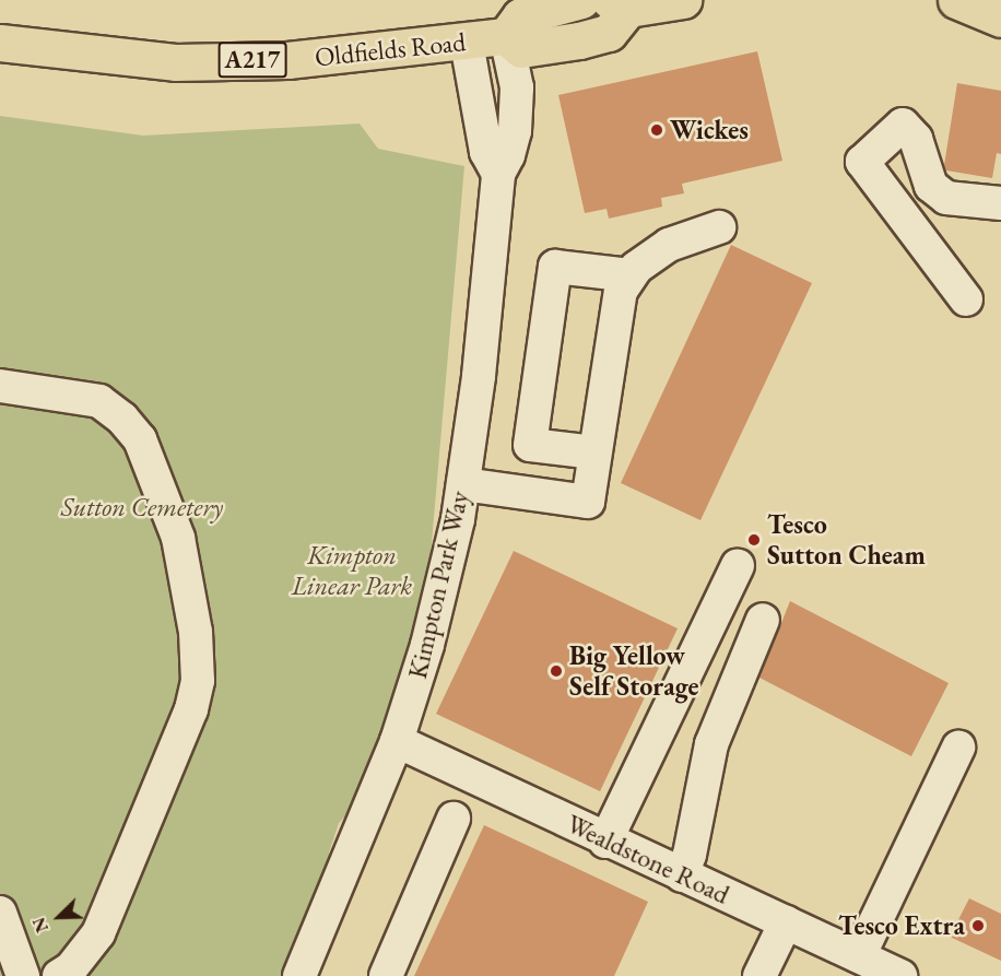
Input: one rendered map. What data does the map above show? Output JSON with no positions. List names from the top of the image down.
{
  "streets": {
    "highway": ["Oldfields Road", "A217"],
    "street": ["Kimpton Park Way", "Wealdstone Road"]
  },
  "crossings": [
    ["Oldfields Road", "Kimpton Park Way"],
    ["Kimpton Park Way", "Wealdstone Road"]
  ],
  "parks": ["Sutton Cemetery", "Kimpton Linear Park"],
  "places": [
    "Wickes",
    "Tesco Sutton Cheam",
    "Big Yellow Self Storage",
    "Tesco Extra"
  ],
  "north": "bottom left"
}
